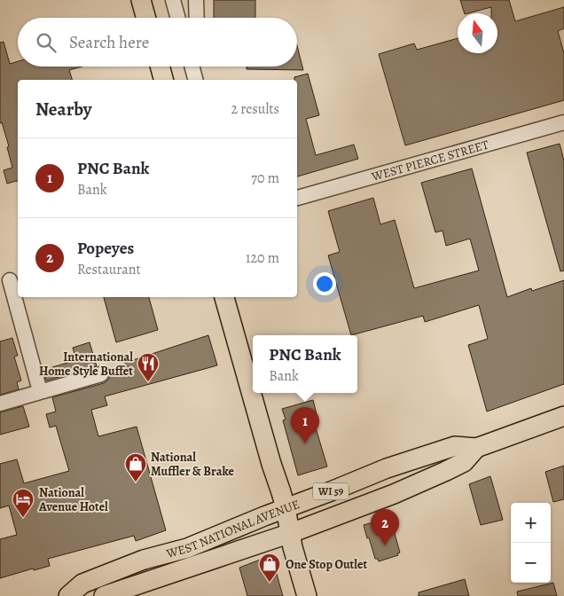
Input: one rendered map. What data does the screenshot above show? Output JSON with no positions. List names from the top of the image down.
{
  "streets": {
    "main road": ["WI 59", "WEST NATIONAL AVENUE"],
    "street": ["WEST PIERCE STREET"]
  },
  "places": {
    "restaurant": ["International Home Style Buffet"],
    "shop": ["National Muffler & Brake", "One Stop Outlet"],
    "hotel": ["National Avenue Hotel"]
  },
  "north": "top",
  "page": {
    "search": "Search here",
    "heading": ["Nearby", "2 results"],
    "list": [
      {
        "mark": "1",
        "name": "PNC Bank",
        "note": "Bank",
        "value": "70 m"
      },
      {
        "mark": "2",
        "name": "Popeyes",
        "note": "Restaurant",
        "value": "120 m"
      }
    ],
    "popup": ["PNC Bank", "Bank"],
    "pins": ["1", "2"],
    "map_buttons": ["+", "−"]
  }
}
